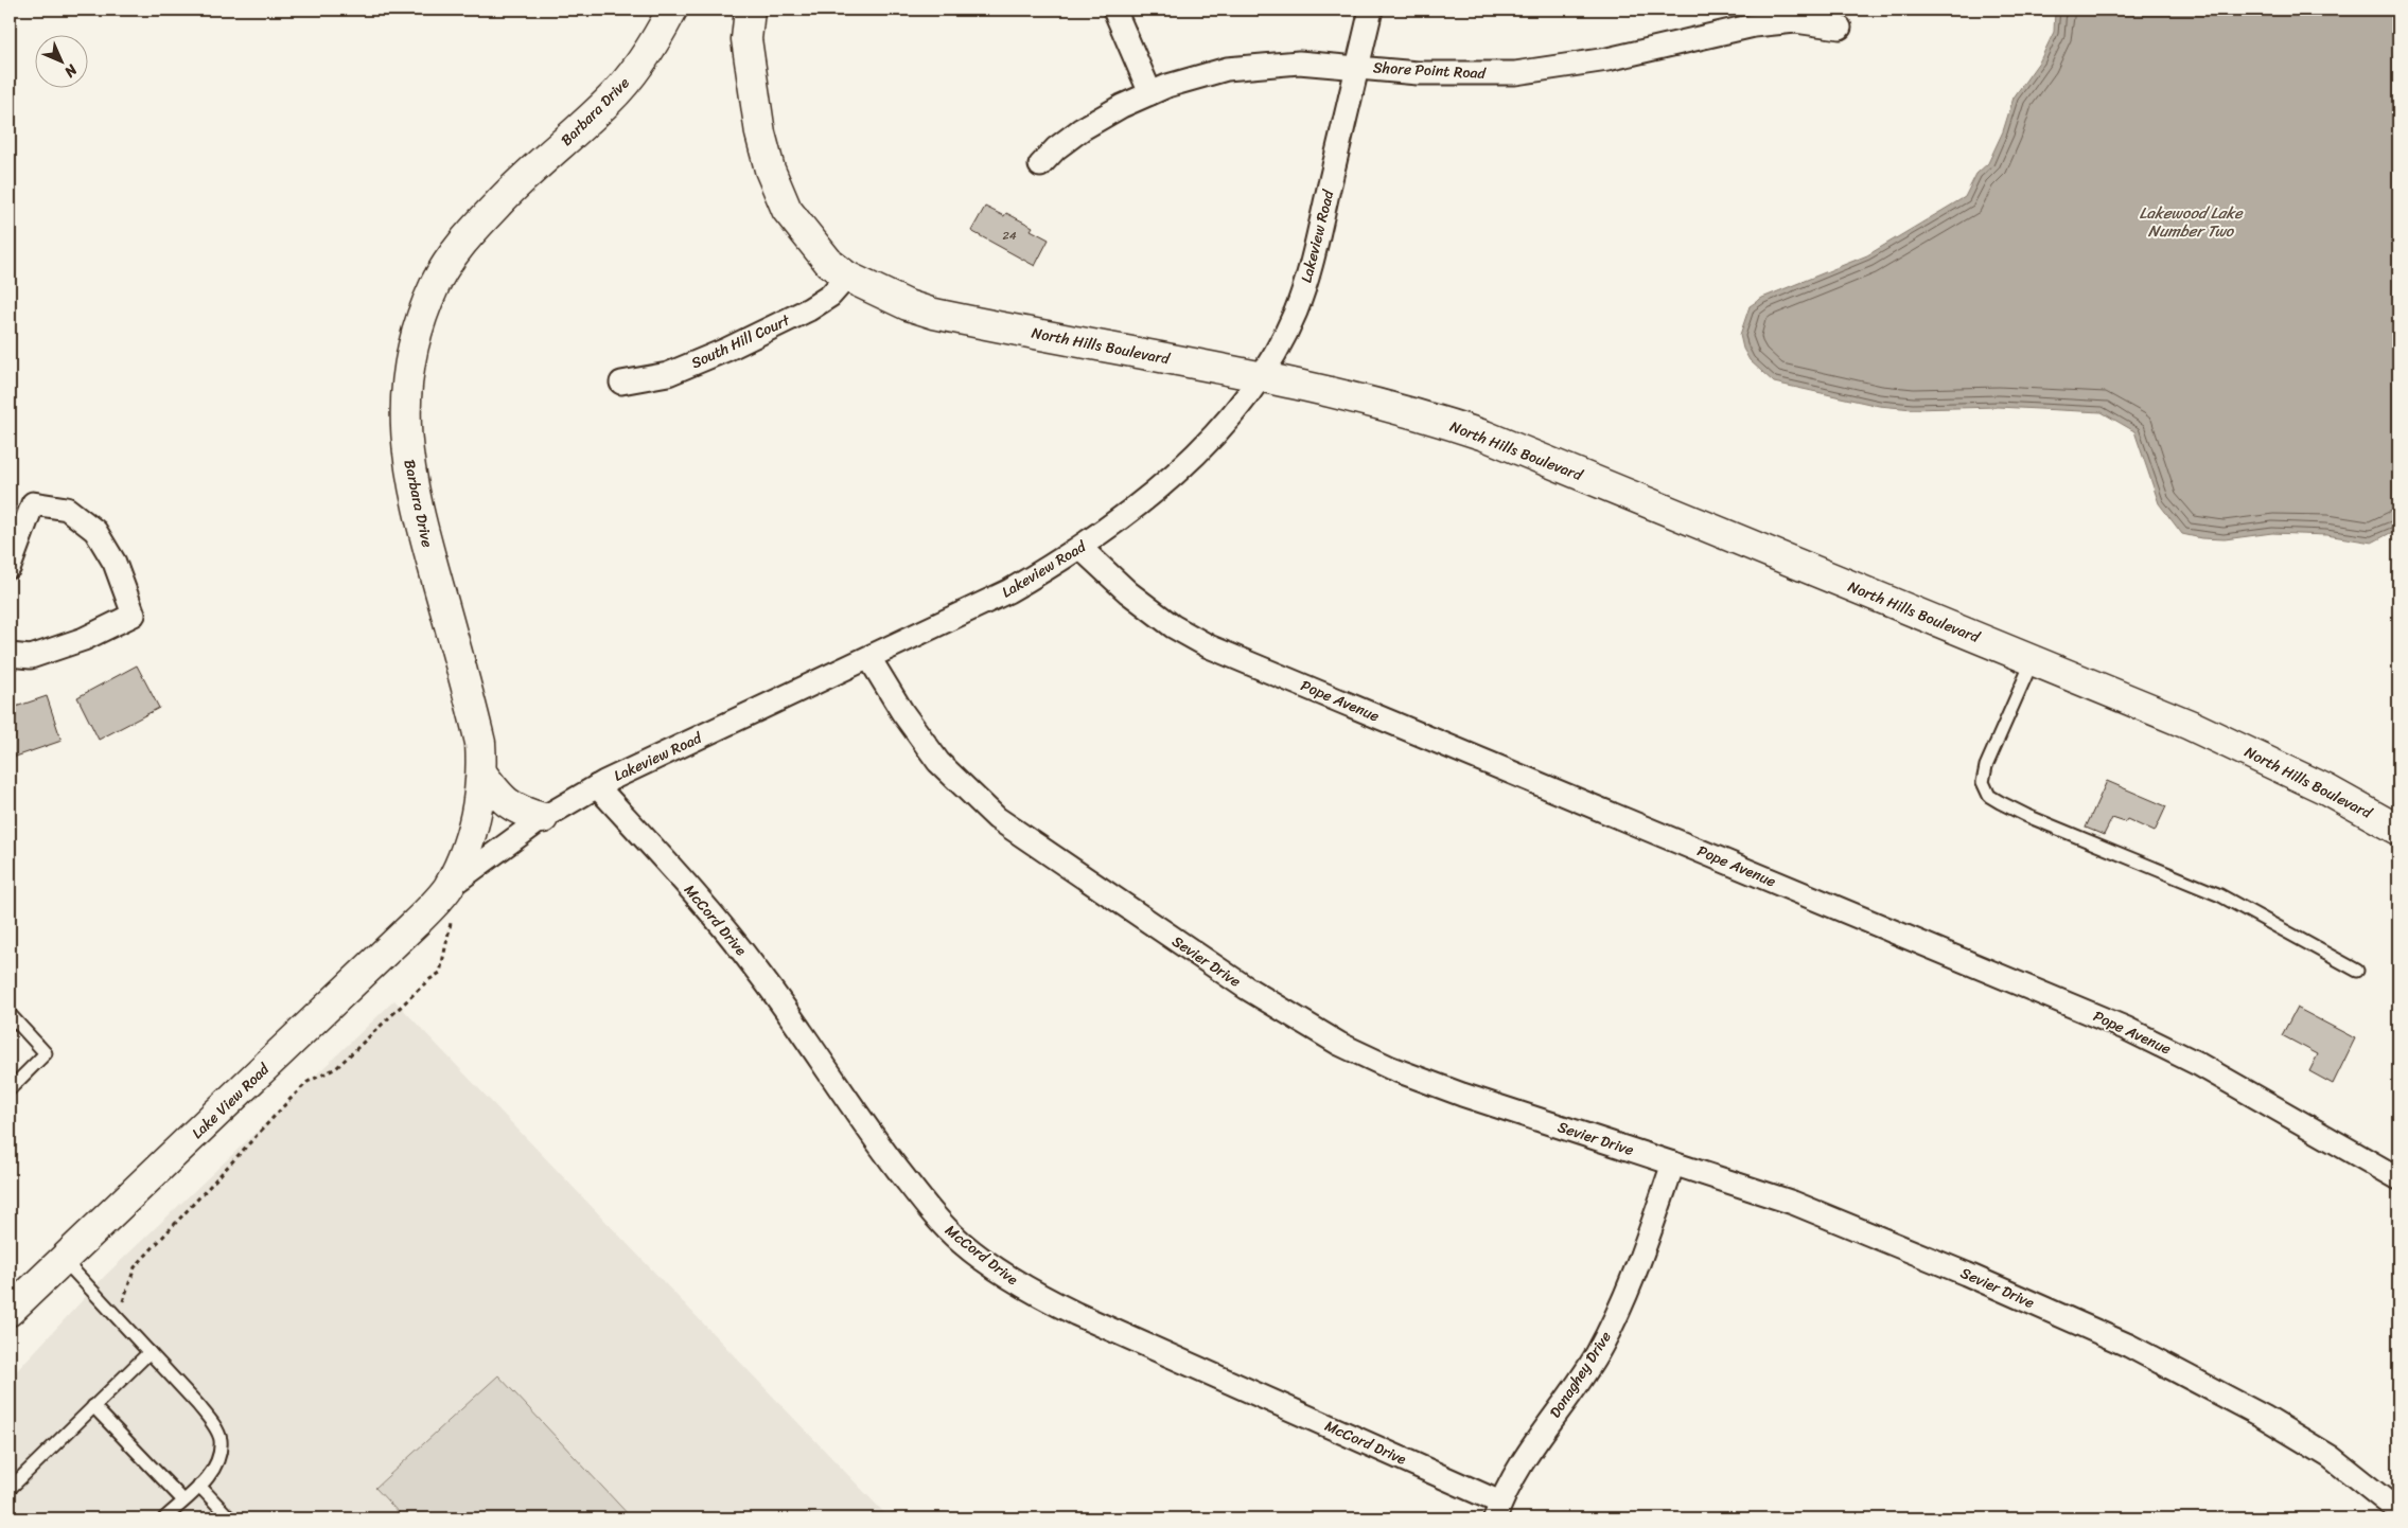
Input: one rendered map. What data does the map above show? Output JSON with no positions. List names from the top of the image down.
{
  "streets": {
    "street": [
      "Shore Point Road",
      "Barbara Drive",
      "Lakeview Road",
      "South Hill Court",
      "North Hills Boulevard",
      "Pope Avenue",
      "McCord Drive",
      "Sevier Drive",
      "Lake View Road",
      "Donaghey Drive"
    ]
  },
  "crossings": [
    ["Shore Point Road", "Lakeview Road"],
    ["Barbara Drive", "Lakeview Road"],
    ["Barbara Drive", "Lake View Road"],
    ["Lakeview Road", "North Hills Boulevard"],
    ["Lakeview Road", "Pope Avenue"],
    ["Lakeview Road", "McCord Drive"],
    ["Lakeview Road", "Sevier Drive"],
    ["Lakeview Road", "Lake View Road"],
    ["South Hill Court", "North Hills Boulevard"],
    ["McCord Drive", "Donaghey Drive"],
    ["Sevier Drive", "Donaghey Drive"]
  ],
  "water": ["Lakewood Lake Number Two"],
  "house_numbers": ["24"],
  "north": "bottom right"
}
